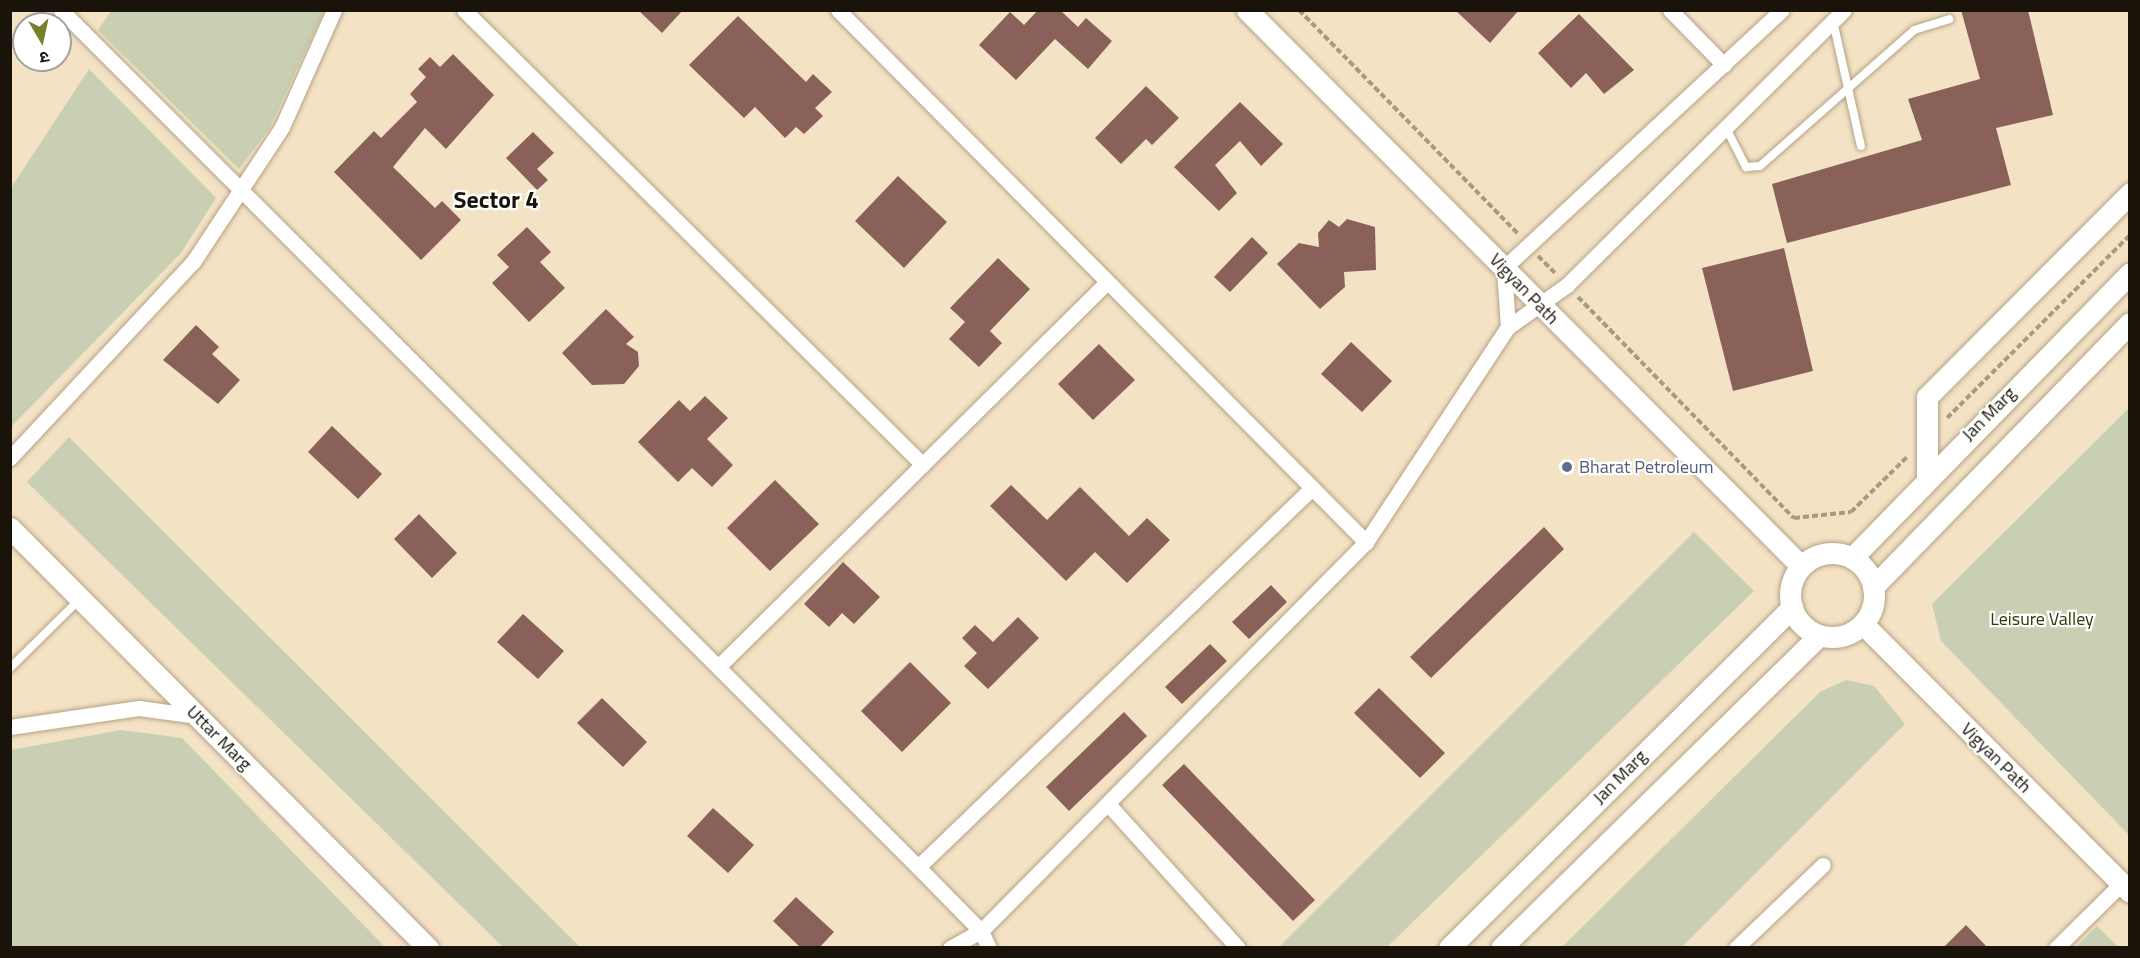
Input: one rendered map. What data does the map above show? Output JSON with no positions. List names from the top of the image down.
{
  "streets": {
    "main road": ["Vigyan Path", "Jan Marg", "Uttar Marg"]
  },
  "crossings": [
    ["Vigyan Path", "Jan Marg"]
  ],
  "districts": ["Sector 4"],
  "parks": ["Leisure Valley"],
  "places": ["Bharat Petroleum"],
  "north": "bottom"
}
